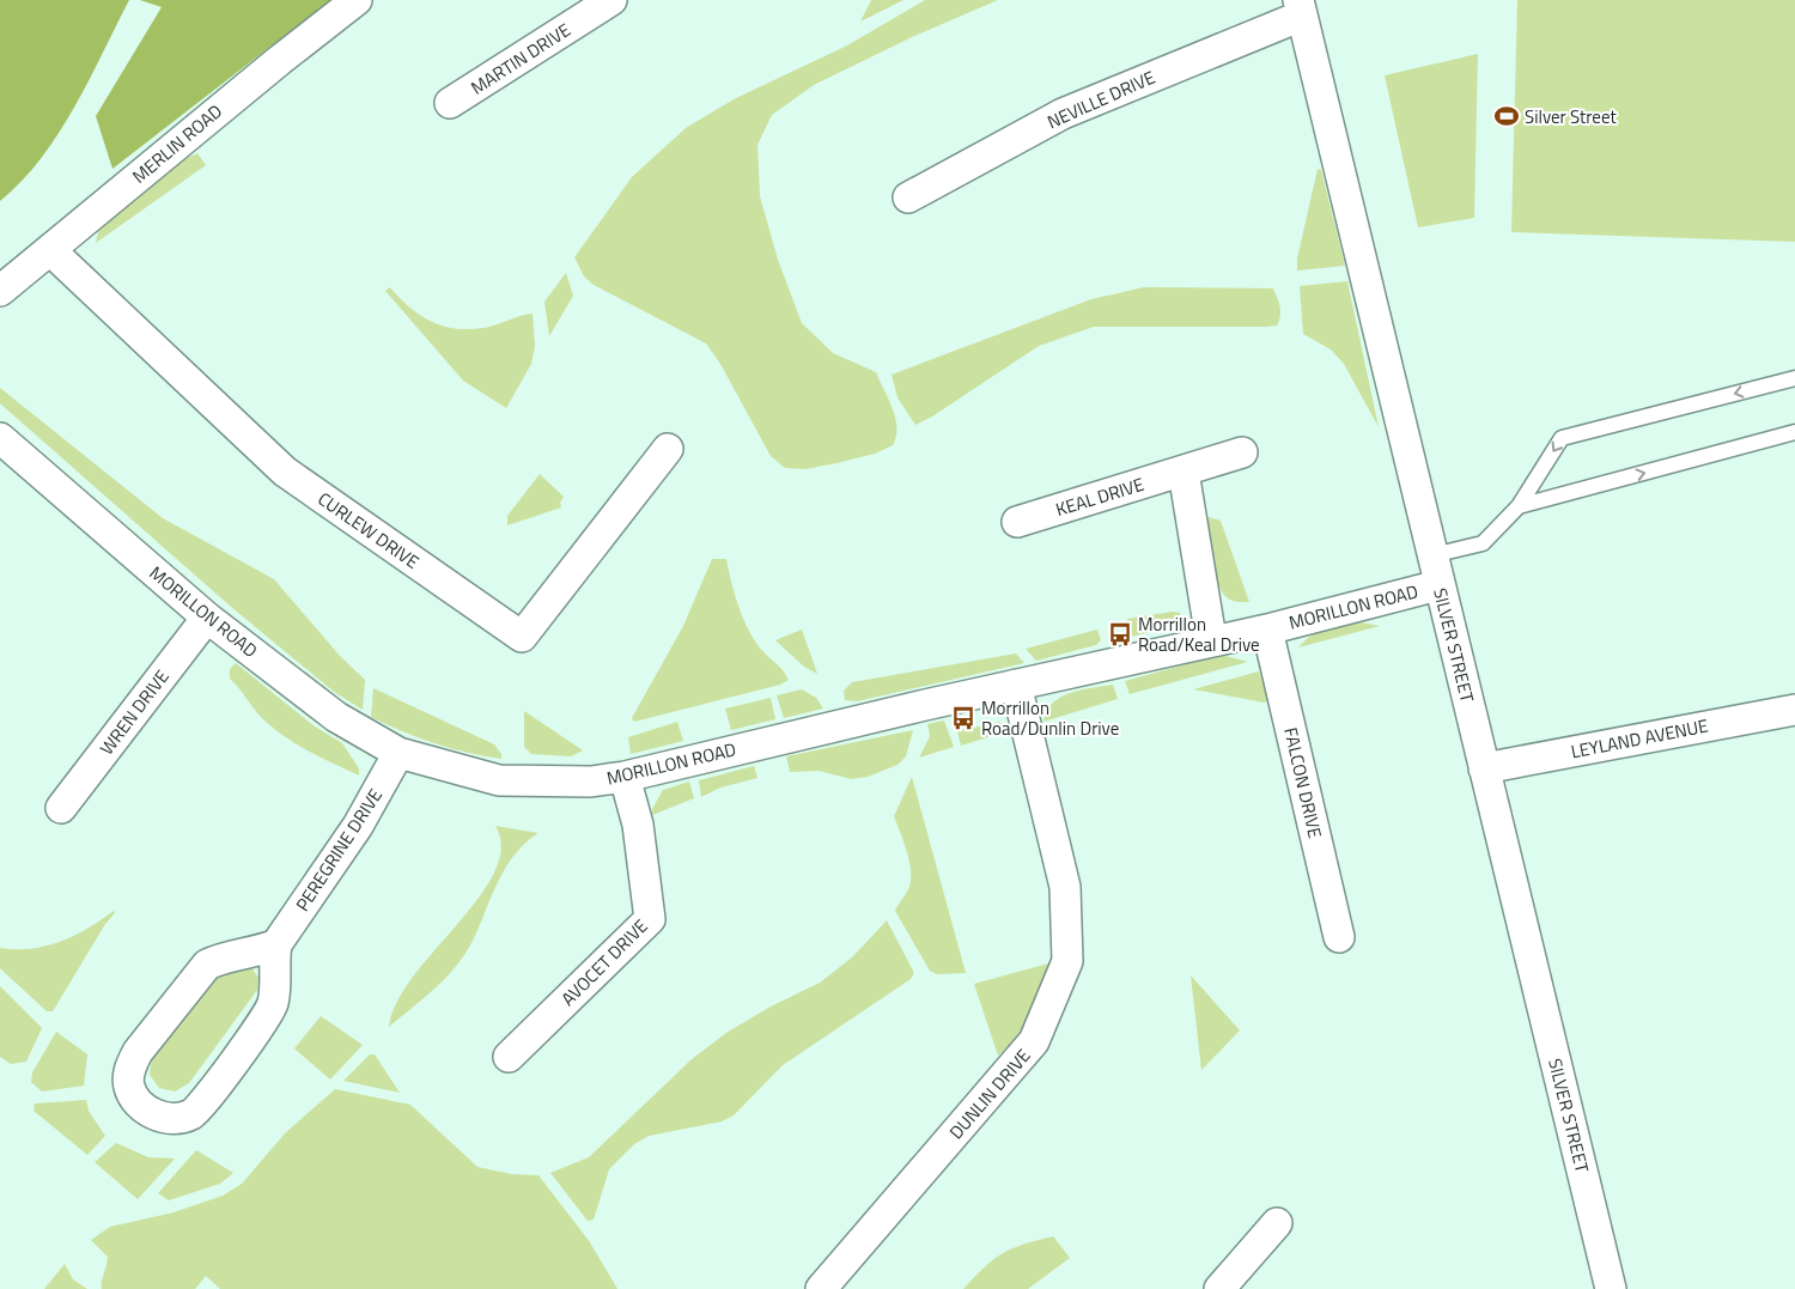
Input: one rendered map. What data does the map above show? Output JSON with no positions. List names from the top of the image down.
{
  "streets": {
    "street": [
      "MARTIN DRIVE",
      "NEVILLE DRIVE",
      "MERLIN ROAD",
      "KEAL DRIVE",
      "CURLEW DRIVE",
      "MORILLON ROAD",
      "SILVER STREET",
      "WREN DRIVE",
      "LEYLAND AVENUE",
      "FALCON DRIVE",
      "PEREGRINE DRIVE",
      "AVOCET DRIVE",
      "DUNLIN DRIVE"
    ]
  },
  "crossings": [
    ["NEVILLE DRIVE", "SILVER STREET"],
    ["MERLIN ROAD", "CURLEW DRIVE"],
    ["MORILLON ROAD", "SILVER STREET"],
    ["MORILLON ROAD", "WREN DRIVE"],
    ["MORILLON ROAD", "FALCON DRIVE"],
    ["MORILLON ROAD", "PEREGRINE DRIVE"],
    ["MORILLON ROAD", "AVOCET DRIVE"],
    ["MORILLON ROAD", "DUNLIN DRIVE"],
    ["SILVER STREET", "LEYLAND AVENUE"]
  ],
  "places": {
    "sports": ["Silver Street"],
    "bus stop": ["Morrillon Road/Keal Drive", "Morrillon Road/Dunlin Drive"]
  }
}
